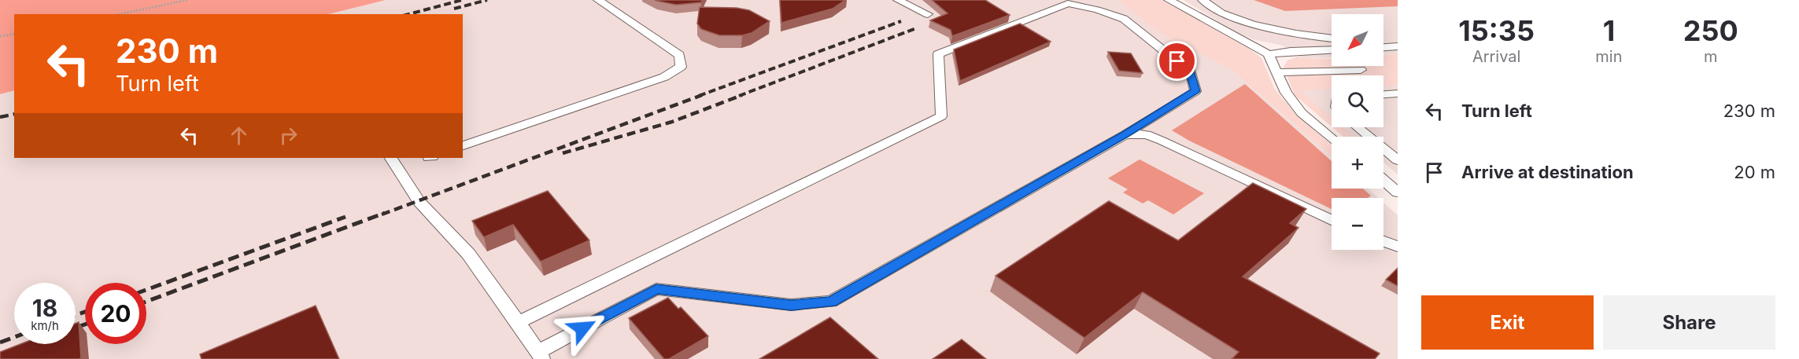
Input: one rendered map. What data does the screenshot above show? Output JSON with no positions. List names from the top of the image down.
{
  "north": "bottom left",
  "page": {
    "eta": [
      "15:35",
      "Arrival",
      "1",
      "min",
      "250",
      "m"
    ],
    "map_buttons": ["+", "−"],
    "turn": ["230 m", "Turn left"],
    "list": [
      {
        "name": "Turn left",
        "value": "230 m"
      },
      {
        "name": "Arrive at destination",
        "value": "20 m"
      }
    ],
    "speed": "18 km/h",
    "limit": "20",
    "buttons": ["Exit", "Share"]
  }
}
